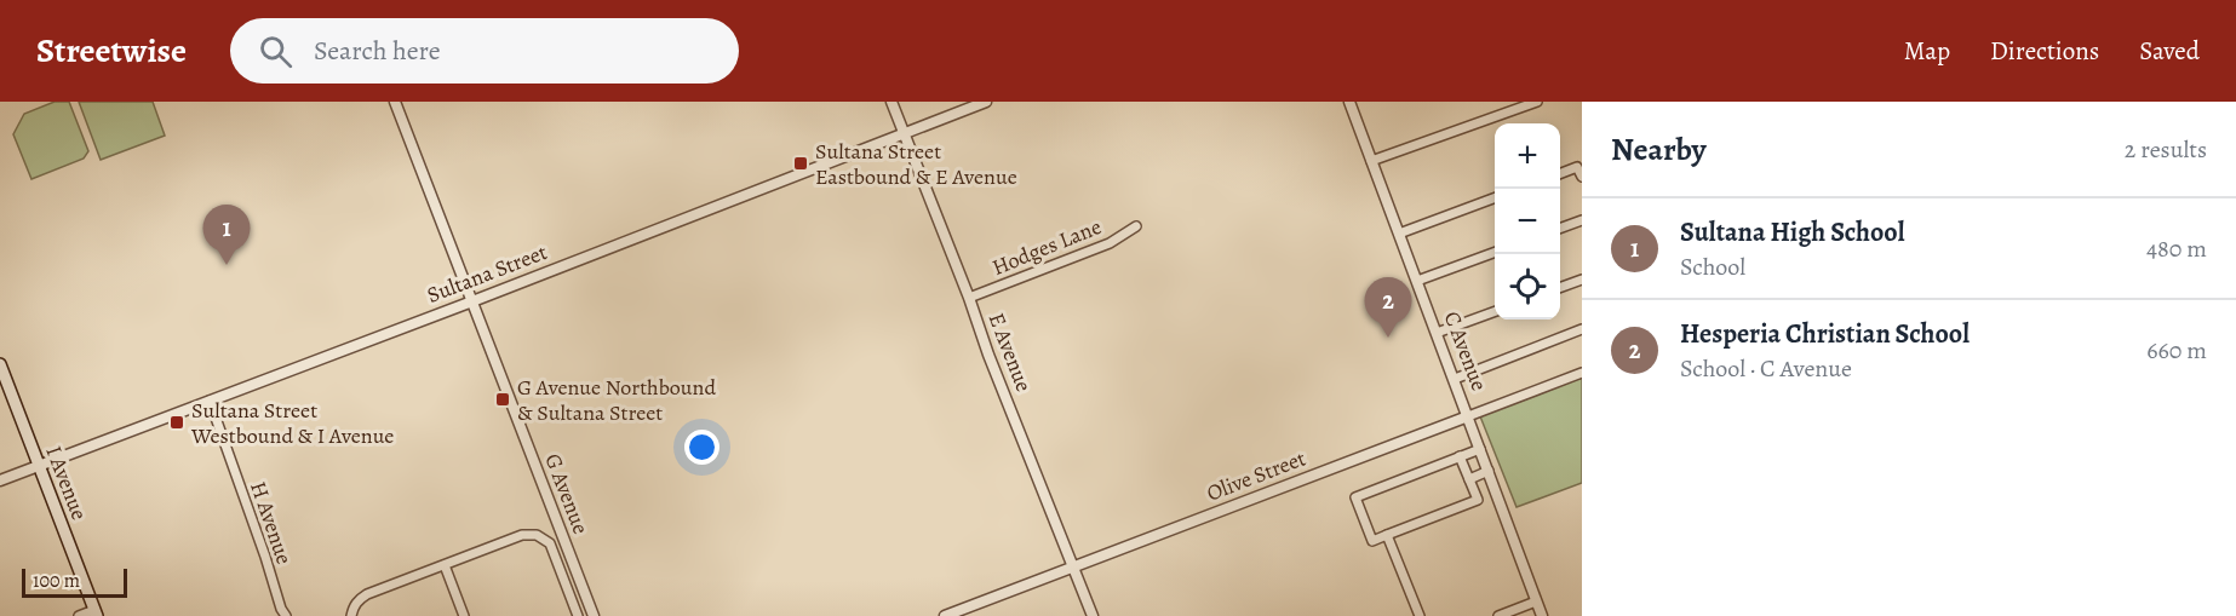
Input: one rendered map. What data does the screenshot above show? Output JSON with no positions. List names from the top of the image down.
{
  "streets": {
    "main road": ["I Avenue"],
    "street": [
      "Hodges Lane",
      "Sultana Street",
      "C Avenue",
      "E Avenue",
      "Olive Street",
      "G Avenue",
      "H Avenue"
    ]
  },
  "crossings": [
    ["Hodges Lane", "E Avenue"],
    ["Sultana Street", "E Avenue"],
    ["Sultana Street", "I Avenue"],
    ["Sultana Street", "G Avenue"],
    ["Sultana Street", "H Avenue"],
    ["C Avenue", "Olive Street"],
    ["E Avenue", "Olive Street"]
  ],
  "places": {
    "transit": ["Sultana Street Eastbound & E Avenue", "G Avenue Northbound & Sultana Street", "Sultana Street Westbound & I Avenue"]
  },
  "scale_bar": "100 m",
  "page": {
    "header": "Streetwise",
    "search": "Search here",
    "nav": ["Map", "Directions", "Saved"],
    "heading": ["Nearby", "2 results"],
    "map_buttons": ["+", "−"],
    "list": [
      {
        "mark": "1",
        "name": "Sultana High School",
        "note": "School",
        "value": "480 m"
      },
      {
        "mark": "2",
        "name": "Hesperia Christian School",
        "note": "School · C Avenue",
        "value": "660 m"
      }
    ],
    "pins": ["1", "2"],
    "scale": "100 m"
  }
}
